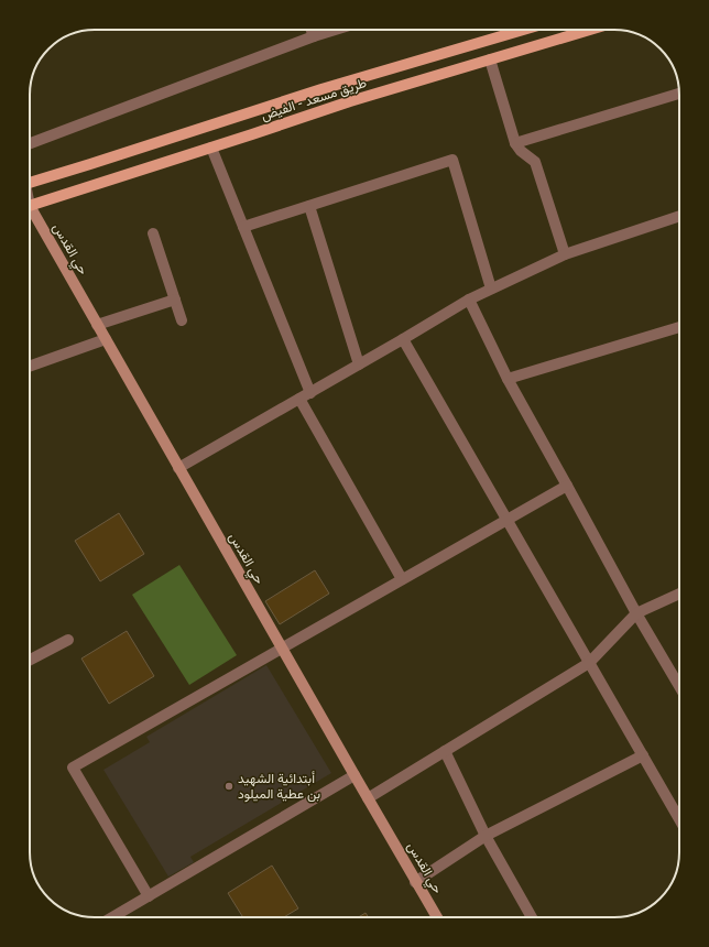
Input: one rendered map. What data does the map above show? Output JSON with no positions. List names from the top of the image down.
{
  "streets": {
    "main road": ["طريق مسعد - الفيض"],
    "street": ["حي القدس"]
  },
  "places": ["أبتدائية الشهيد بن عطية الميلود"]
}
